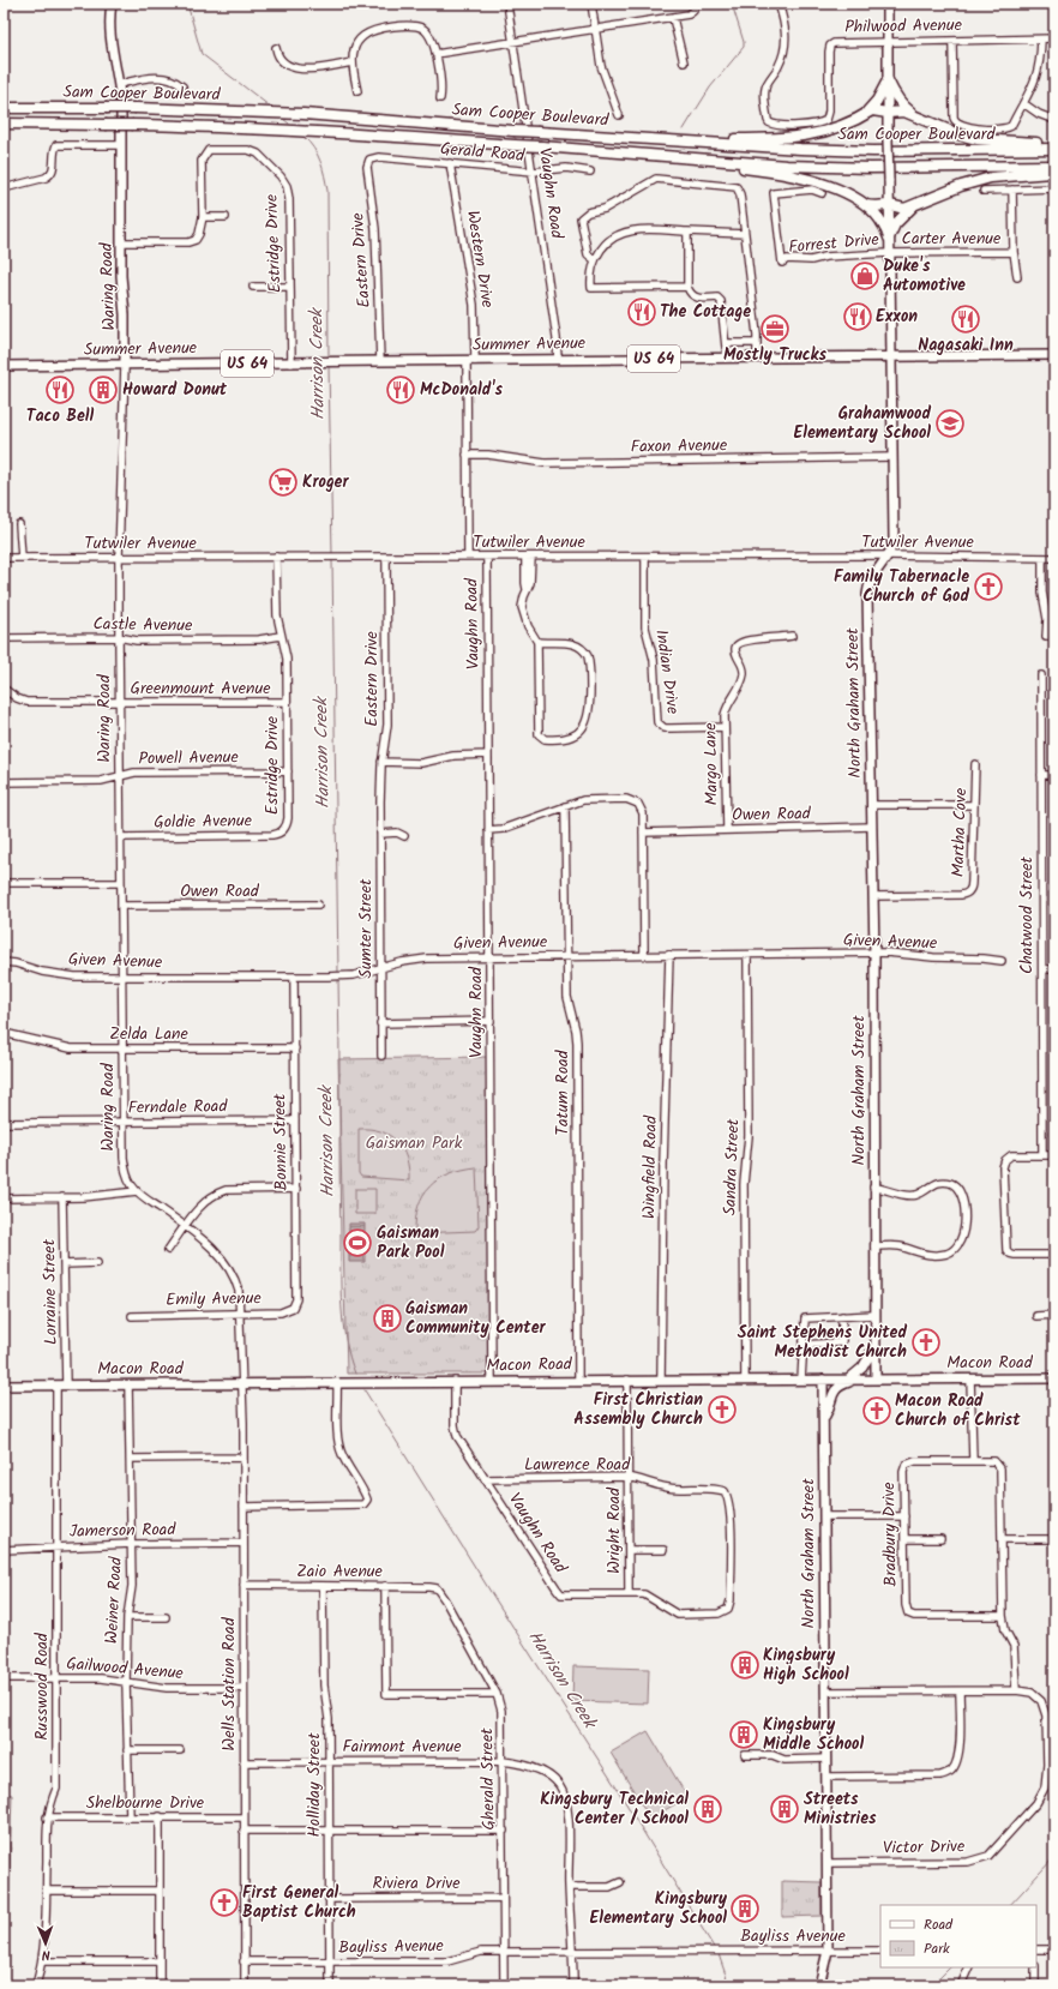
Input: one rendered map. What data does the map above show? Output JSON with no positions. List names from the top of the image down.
{
  "streets": {
    "highway": ["Sam Cooper Boulevard"],
    "main road": [
      "Waring Road",
      "Summer Avenue",
      "US 64",
      "North Graham Street",
      "Macon Road"
    ],
    "street": [
      "Philwood Avenue",
      "Gerald Road",
      "Vaughn Road",
      "Carter Avenue",
      "Estridge Drive",
      "Forrest Drive",
      "Western Drive",
      "Eastern Drive",
      "Faxon Avenue",
      "Tutwiler Avenue",
      "Castle Avenue",
      "Indian Drive",
      "Greenmount Avenue",
      "Powell Avenue",
      "Margo Lane",
      "Owen Road",
      "Goldie Avenue",
      "Martha Cove",
      "Chatwood Street",
      "Sumter Street",
      "Given Avenue",
      "Zelda Lane",
      "Tatum Road",
      "Ferndale Road",
      "Bonnie Street",
      "Wingfield Road",
      "Sandra Street",
      "Lorraine Street",
      "Emily Avenue",
      "Lawrence Road",
      "Jamerson Road",
      "Wright Road",
      "Bradbury Drive",
      "Zaio Avenue",
      "Weiner Road",
      "Gailwood Avenue",
      "Wells Station Road",
      "Russwood Road",
      "Fairmont Avenue",
      "Gherald Street",
      "Holliday Street",
      "Shelbourne Drive",
      "Victor Drive",
      "Riviera Drive",
      "Bayliss Avenue"
    ]
  },
  "crossings": [
    ["Philwood Avenue", "North Graham Street"],
    ["Gerald Road", "Vaughn Road"],
    ["Gerald Road", "Western Drive"],
    ["Gerald Road", "Eastern Drive"],
    ["Vaughn Road", "Western Drive"],
    ["Vaughn Road", "Summer Avenue"],
    ["Vaughn Road", "Faxon Avenue"],
    ["Vaughn Road", "Tutwiler Avenue"],
    ["Vaughn Road", "Given Avenue"],
    ["Vaughn Road", "Macon Road"],
    ["Vaughn Road", "Lawrence Road"],
    ["Vaughn Road", "Wright Road"],
    ["Carter Avenue", "Forrest Drive"],
    ["Carter Avenue", "North Graham Street"],
    ["Estridge Drive", "Summer Avenue"],
    ["Estridge Drive", "Tutwiler Avenue"],
    ["Estridge Drive", "Castle Avenue"],
    ["Estridge Drive", "Greenmount Avenue"],
    ["Estridge Drive", "Powell Avenue"],
    ["Estridge Drive", "Goldie Avenue"],
    ["Forrest Drive", "North Graham Street"],
    ["Western Drive", "Summer Avenue"],
    ["Eastern Drive", "Summer Avenue"],
    ["Eastern Drive", "Tutwiler Avenue"],
    ["Eastern Drive", "Sumter Street"],
    ["Waring Road", "Summer Avenue"],
    ["Waring Road", "Tutwiler Avenue"],
    ["Waring Road", "Castle Avenue"],
    ["Waring Road", "Greenmount Avenue"],
    ["Waring Road", "Powell Avenue"],
    ["Waring Road", "Owen Road"],
    ["Waring Road", "Goldie Avenue"],
    ["Waring Road", "Given Avenue"],
    ["Waring Road", "Zelda Lane"],
    ["Waring Road", "Ferndale Road"],
    ["Waring Road", "Emily Avenue"],
    ["Waring Road", "Macon Road"],
    ["Waring Road", "Wells Station Road"],
    ["Summer Avenue", "North Graham Street"],
    ["Faxon Avenue", "North Graham Street"],
    ["Tutwiler Avenue", "Indian Drive"],
    ["Tutwiler Avenue", "North Graham Street"],
    ["Indian Drive", "Margo Lane"],
    ["North Graham Street", "Owen Road"],
    ["North Graham Street", "Martha Cove"],
    ["North Graham Street", "Given Avenue"],
    ["North Graham Street", "Macon Road"],
    ["North Graham Street", "Victor Drive"],
    ["North Graham Street", "Bayliss Avenue"],
    ["Margo Lane", "Owen Road"],
    ["Sumter Street", "Given Avenue"],
    ["Given Avenue", "Tatum Road"],
    ["Given Avenue", "Bonnie Street"],
    ["Given Avenue", "Wingfield Road"],
    ["Given Avenue", "Sandra Street"],
    ["Zelda Lane", "Bonnie Street"],
    ["Tatum Road", "Macon Road"],
    ["Ferndale Road", "Bonnie Street"],
    ["Bonnie Street", "Emily Avenue"],
    ["Wingfield Road", "Macon Road"],
    ["Sandra Street", "Macon Road"],
    ["Lorraine Street", "Macon Road"],
    ["Macon Road", "Wright Road"],
    ["Macon Road", "Weiner Road"],
    ["Macon Road", "Wells Station Road"],
    ["Macon Road", "Russwood Road"],
    ["Lawrence Road", "Wright Road"],
    ["Jamerson Road", "Weiner Road"],
    ["Jamerson Road", "Wells Station Road"],
    ["Jamerson Road", "Russwood Road"],
    ["Zaio Avenue", "Wells Station Road"],
    ["Zaio Avenue", "Gherald Street"],
    ["Zaio Avenue", "Holliday Street"],
    ["Weiner Road", "Gailwood Avenue"],
    ["Weiner Road", "Shelbourne Drive"],
    ["Gailwood Avenue", "Wells Station Road"],
    ["Gailwood Avenue", "Russwood Road"],
    ["Wells Station Road", "Fairmont Avenue"],
    ["Wells Station Road", "Shelbourne Drive"],
    ["Wells Station Road", "Bayliss Avenue"],
    ["Russwood Road", "Shelbourne Drive"],
    ["Fairmont Avenue", "Gherald Street"],
    ["Fairmont Avenue", "Holliday Street"],
    ["Fairmont Avenue", "Bayliss Avenue"],
    ["Gherald Street", "Riviera Drive"],
    ["Gherald Street", "Bayliss Avenue"],
    ["Holliday Street", "Riviera Drive"],
    ["Holliday Street", "Bayliss Avenue"]
  ],
  "water": ["Harrison Creek"],
  "parks": ["Gaisman Park"],
  "places": {
    "shop": ["Duke's Automotive"],
    "restaurant": [
      "The Cottage",
      "Exxon",
      "Nagasaki Inn",
      "Taco Bell",
      "McDonald's"
    ],
    "office": ["Mostly Trucks"],
    "building": [
      "Howard Donut",
      "Gaisman Community Center",
      "Kingsbury High School",
      "Kingsbury Middle School",
      "Kingsbury Technical Center / School",
      "Streets Ministries",
      "Kingsbury Elementary School"
    ],
    "school or university": ["Grahamwood Elementary School"],
    "supermarket": ["Kroger"],
    "church": [
      "Family Tabernacle Church of God",
      "Saint Stephens United Methodist Church",
      "First Christian Assembly Church",
      "Macon Road Church of Christ",
      "First General Baptist Church"
    ],
    "sports": ["Gaisman Park Pool"]
  },
  "legend": ["Road", "Park"],
  "north": "bottom"
}
